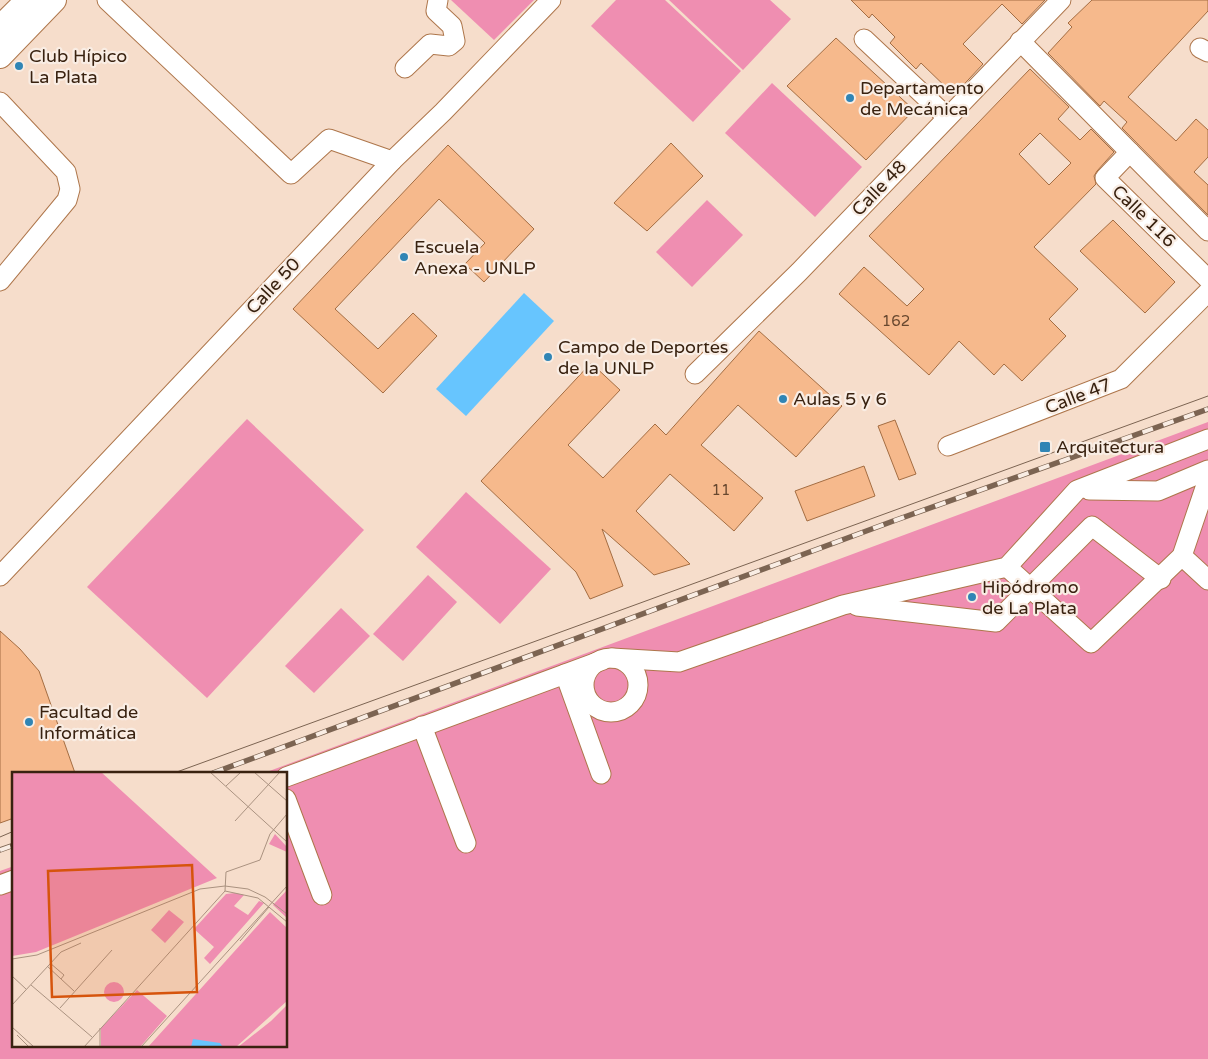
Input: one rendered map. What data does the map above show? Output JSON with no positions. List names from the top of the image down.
{
  "streets": {
    "street": [
      "Calle 48",
      "Calle 116",
      "Calle 50",
      "Calle 47"
    ]
  },
  "crossings": [
    ["Calle 48", "Calle 116"]
  ],
  "places": {
    "other": [
      "Club Hípico La Plata",
      "Departamento de Mecánica",
      "Escuela Anexa - UNLP",
      "Campo de Deportes de la UNLP",
      "Aulas 5 y 6",
      "Hipódromo de La Plata",
      "Facultad de Informática"
    ],
    "transit": ["Arquitectura"]
  },
  "house_numbers": ["162", "11"]
}
